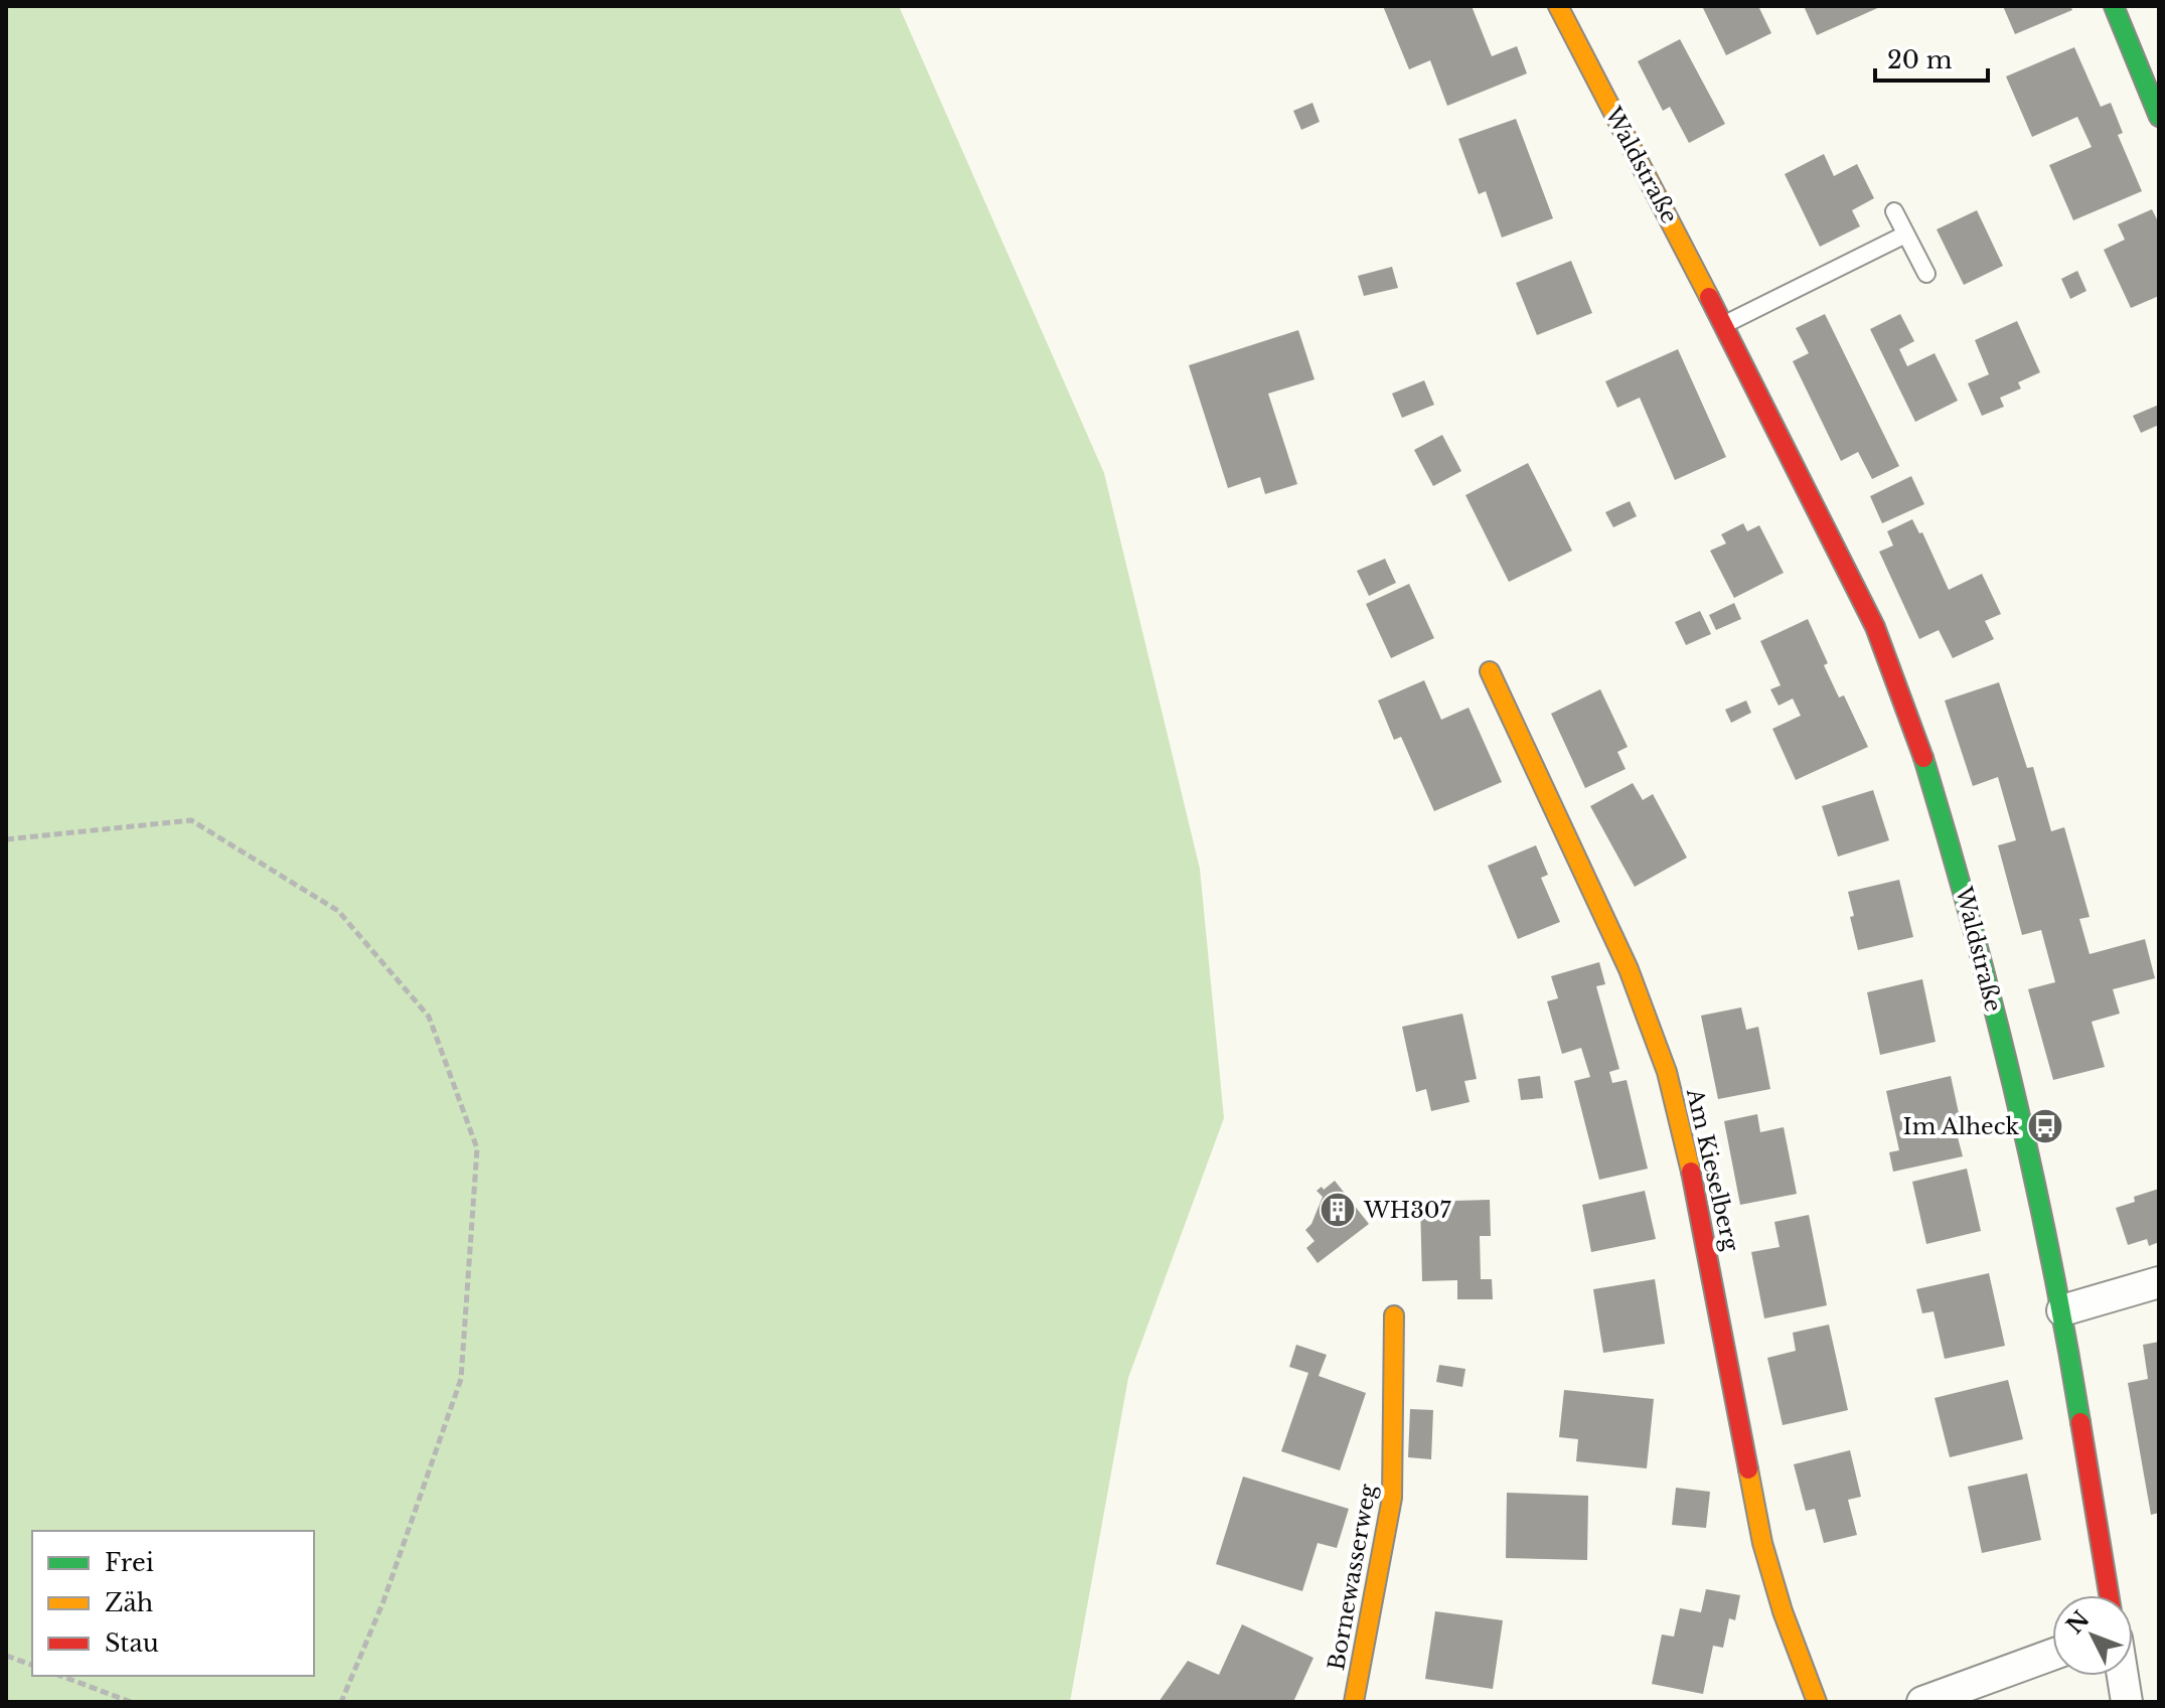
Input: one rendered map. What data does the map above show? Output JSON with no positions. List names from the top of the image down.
{
  "streets": {
    "street": ["Waldstraße", "Am Kieselberg", "Bornewasserweg"]
  },
  "places": {
    "bus stop": ["Im Alheck"],
    "building": ["WH307"]
  },
  "legend": ["Frei", "Zäh", "Stau"],
  "scale_bar": "20 m",
  "north": "top left"
}
